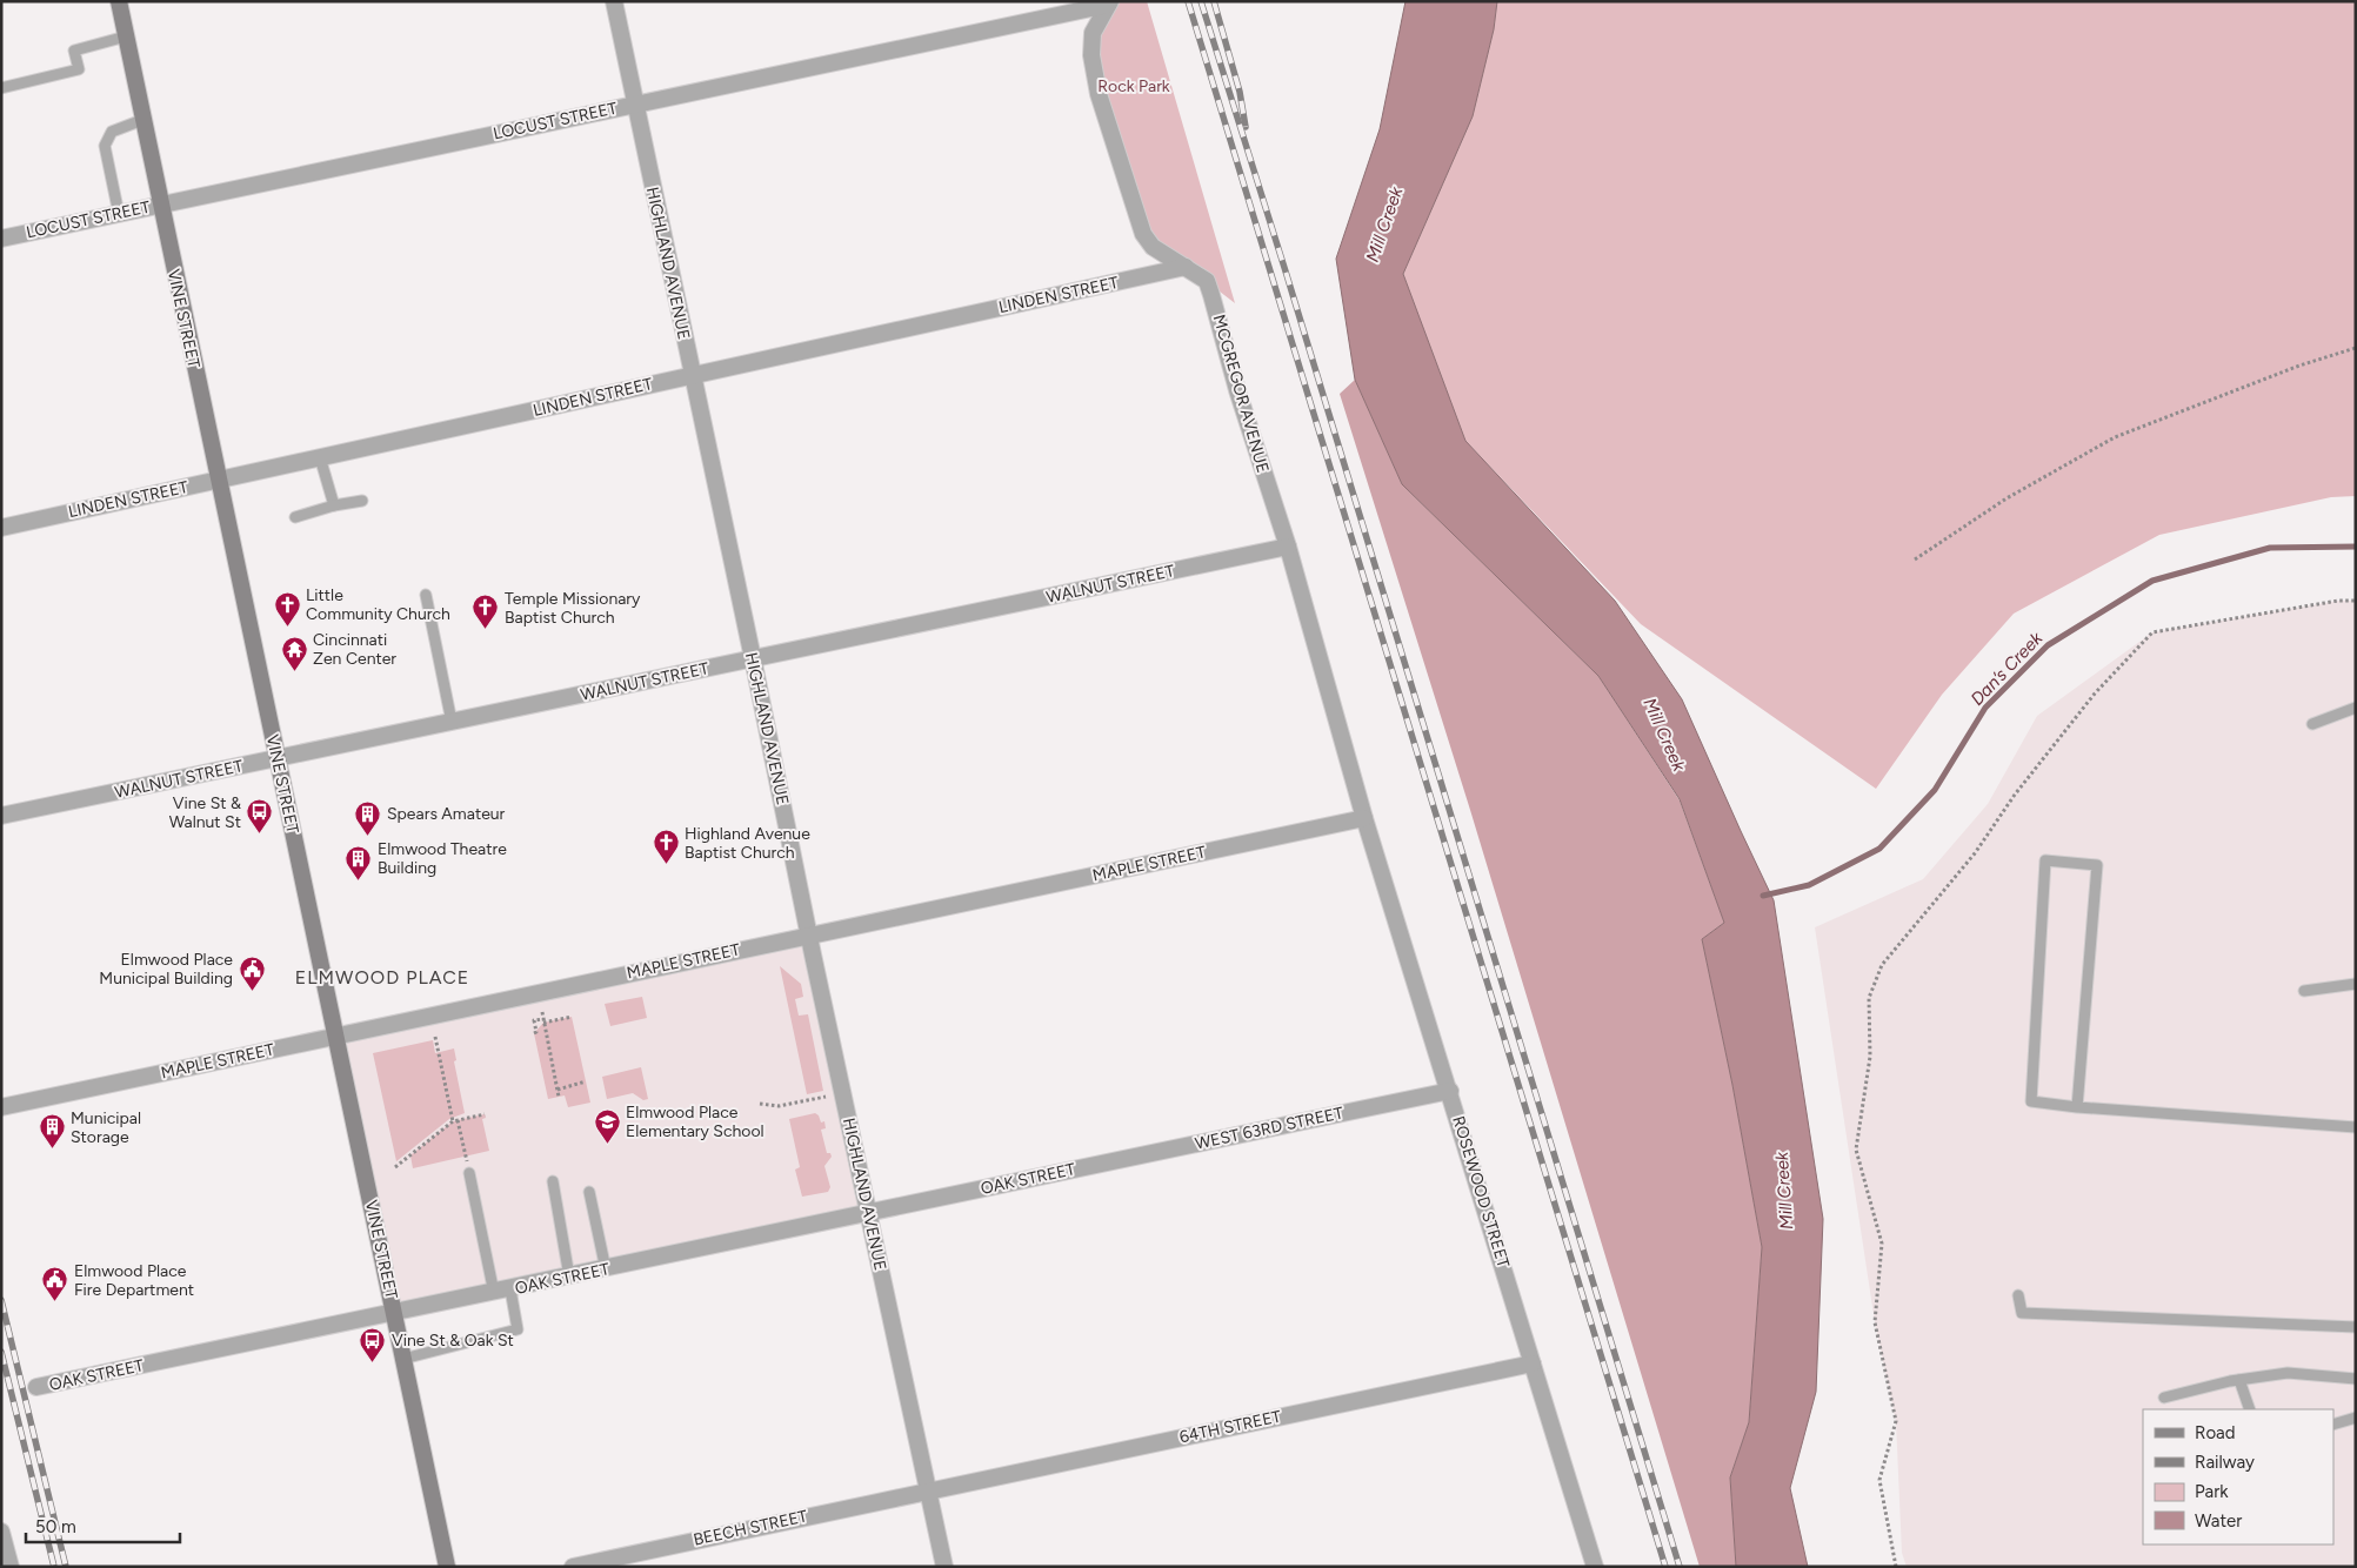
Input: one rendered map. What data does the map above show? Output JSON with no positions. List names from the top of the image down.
{
  "streets": {
    "main road": ["VINE STREET"],
    "street": [
      "LOCUST STREET",
      "HIGHLAND AVENUE",
      "LINDEN STREET",
      "MCGREGOR AVENUE",
      "WALNUT STREET",
      "MAPLE STREET",
      "WEST 63RD STREET",
      "OAK STREET",
      "ROSEWOOD STREET",
      "64TH STREET",
      "BEECH STREET"
    ]
  },
  "crossings": [
    ["LOCUST STREET", "HIGHLAND AVENUE"],
    ["LOCUST STREET", "VINE STREET"],
    ["LOCUST STREET", "MCGREGOR AVENUE"],
    ["HIGHLAND AVENUE", "LINDEN STREET"],
    ["HIGHLAND AVENUE", "WALNUT STREET"],
    ["HIGHLAND AVENUE", "MAPLE STREET"],
    ["HIGHLAND AVENUE", "OAK STREET"],
    ["HIGHLAND AVENUE", "64TH STREET"],
    ["HIGHLAND AVENUE", "BEECH STREET"],
    ["LINDEN STREET", "VINE STREET"],
    ["LINDEN STREET", "MCGREGOR AVENUE"],
    ["VINE STREET", "WALNUT STREET"],
    ["VINE STREET", "MAPLE STREET"],
    ["VINE STREET", "OAK STREET"],
    ["MCGREGOR AVENUE", "WALNUT STREET"],
    ["MCGREGOR AVENUE", "MAPLE STREET"],
    ["MCGREGOR AVENUE", "ROSEWOOD STREET"],
    ["MAPLE STREET", "ROSEWOOD STREET"],
    ["WEST 63RD STREET", "OAK STREET"],
    ["WEST 63RD STREET", "ROSEWOOD STREET"],
    ["ROSEWOOD STREET", "64TH STREET"],
    ["64TH STREET", "BEECH STREET"]
  ],
  "districts": ["ELMWOOD PLACE"],
  "water": ["Mill Creek", "Dan’s Creek"],
  "parks": ["Rock Park"],
  "places": {
    "church": ["Little Community Church", "Temple Missionary Baptist Church", "Highland Avenue Baptist Church"],
    "temple": ["Cincinnati Zen Center"],
    "bus stop": ["Vine St & Walnut St", "Vine St & Oak St"],
    "building": ["Spears Amateur", "Elmwood Theatre Building", "Municipal Storage"],
    "public building": ["Elmwood Place Municipal Building", "Elmwood Place Fire Department"],
    "school or university": ["Elmwood Place Elementary School"]
  },
  "legend": [
    "Road",
    "Railway",
    "Park",
    "Water"
  ],
  "scale_bar": "50 m"
}
